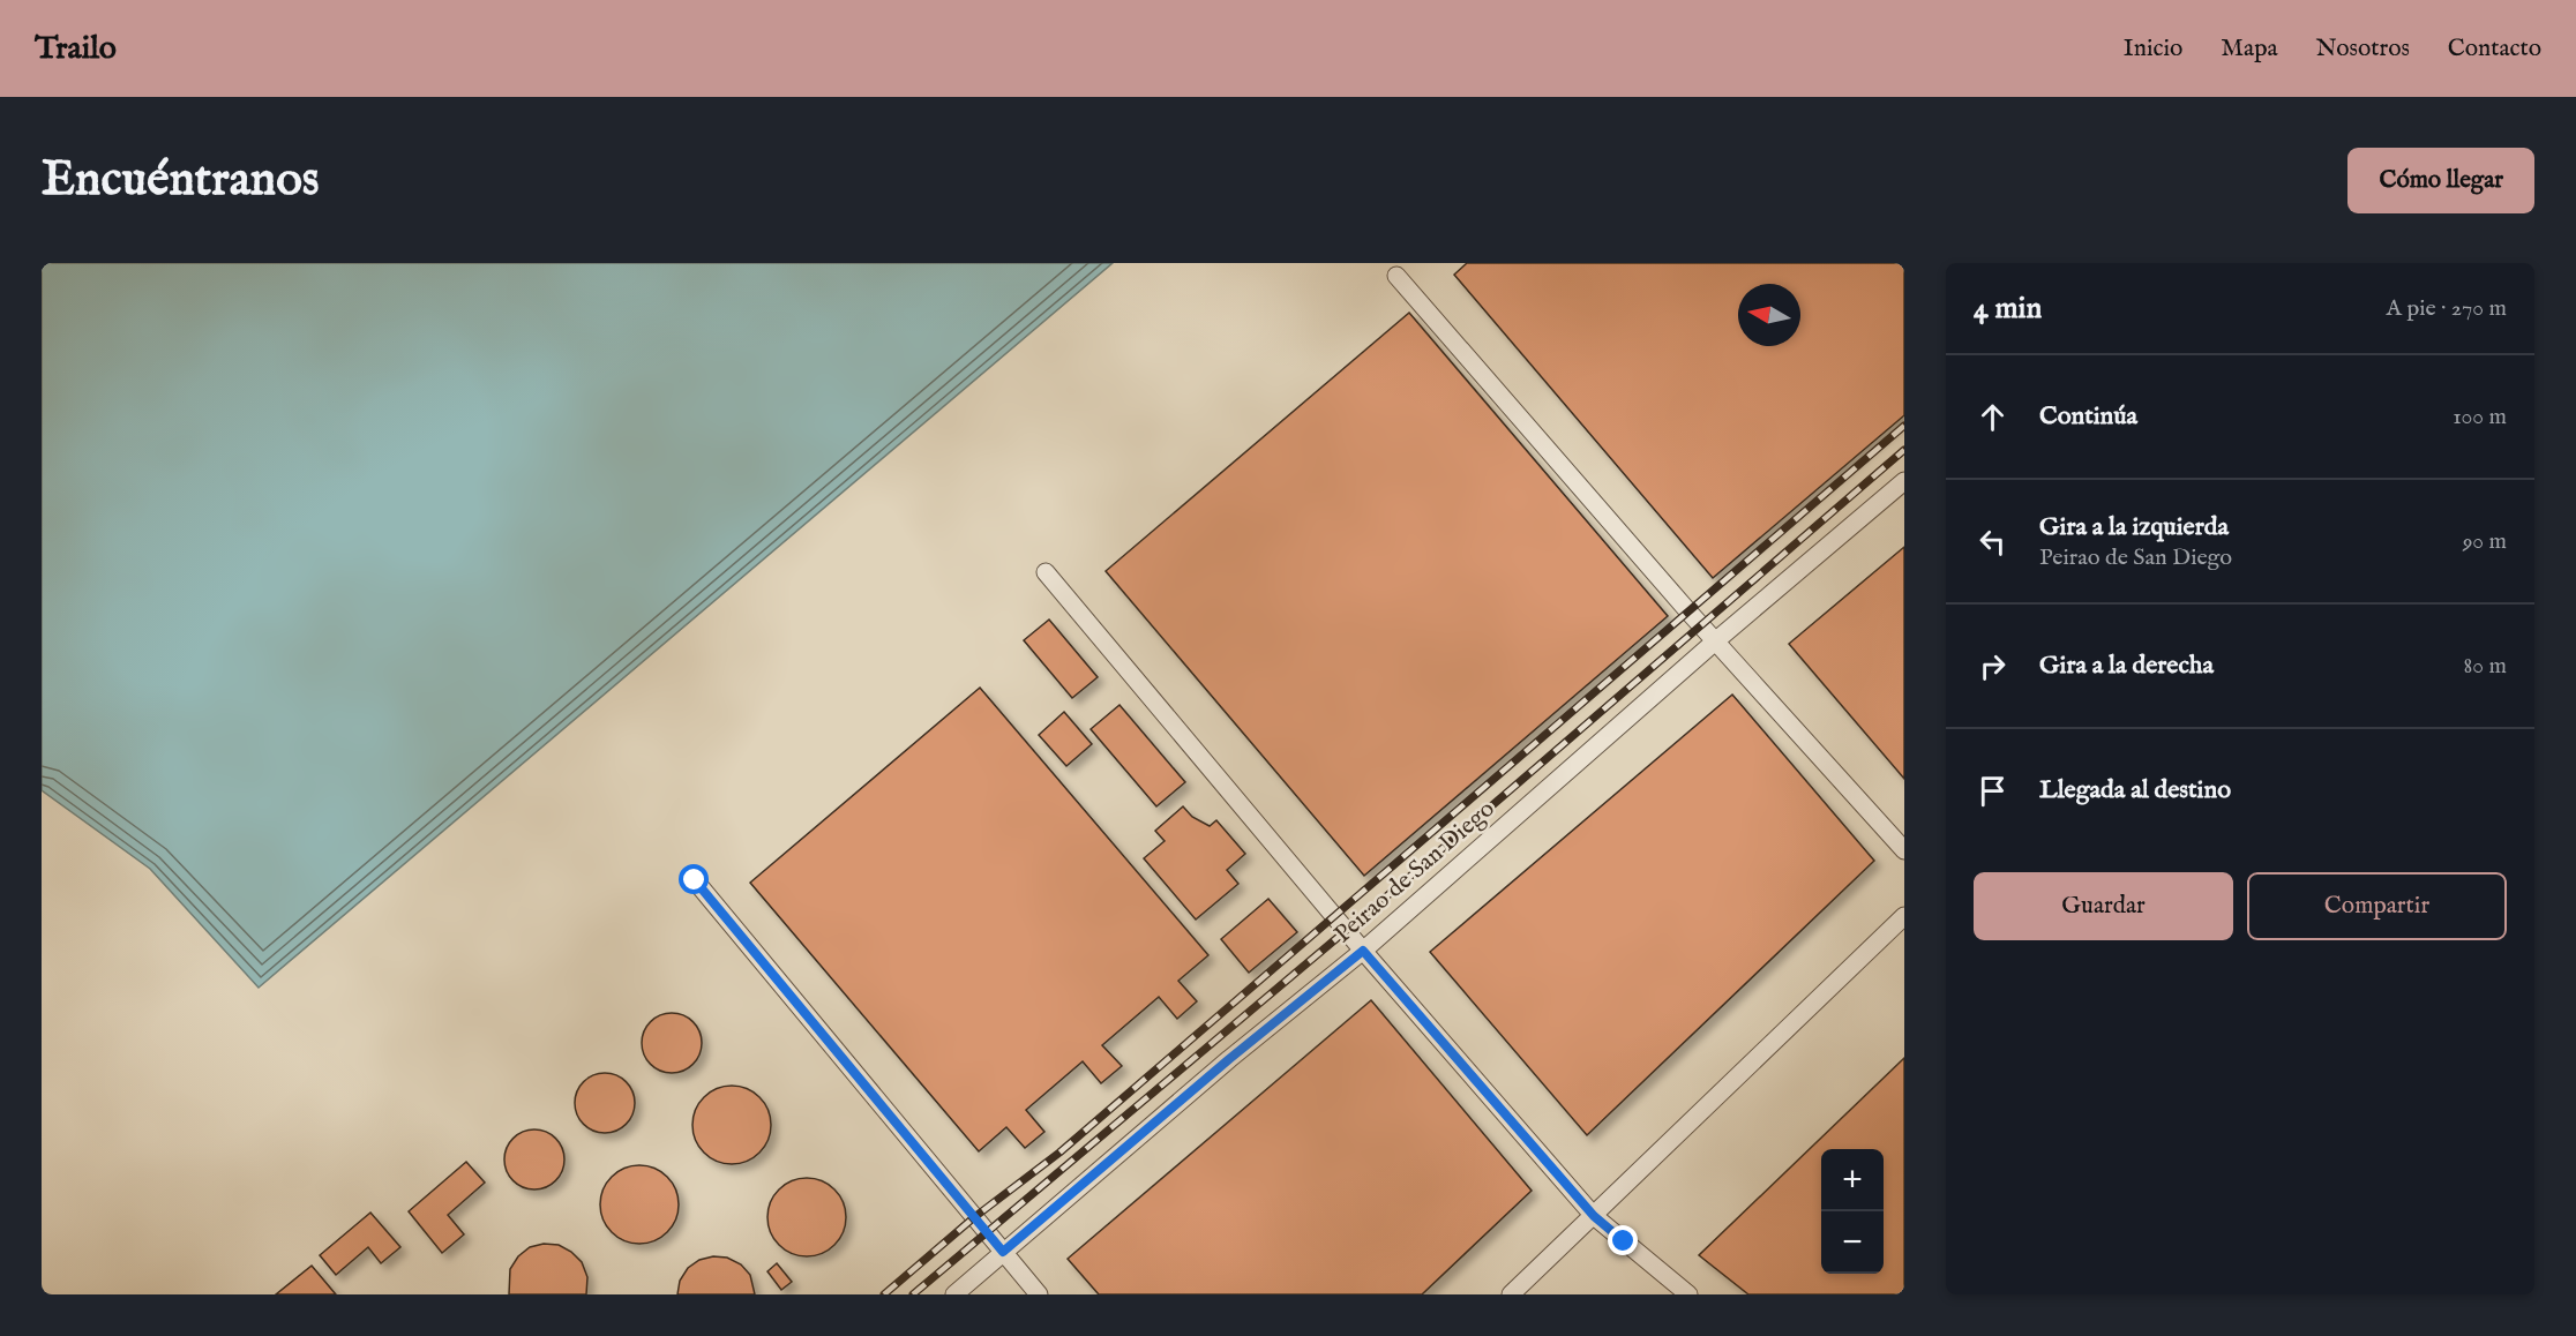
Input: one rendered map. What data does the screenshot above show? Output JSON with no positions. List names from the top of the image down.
{
  "streets": {
    "lane": ["Peirao de San Diego"]
  },
  "north": "left",
  "page": {
    "header": "Trailo",
    "nav": [
      "Inicio",
      "Mapa",
      "Nosotros",
      "Contacto"
    ],
    "buttons": [
      "Cómo llegar",
      ["Guardar", "Compartir"]
    ],
    "title": "Encuéntranos",
    "heading": ["4 min", "A pie · 270 m"],
    "list": [
      ["Continúa", "100 m"],
      ["Gira a la izquierda", "Peirao de San Diego", "90 m"],
      ["Gira a la derecha", "80 m"],
      "Llegada al destino"
    ],
    "map_buttons": ["+", "−"]
  }
}
